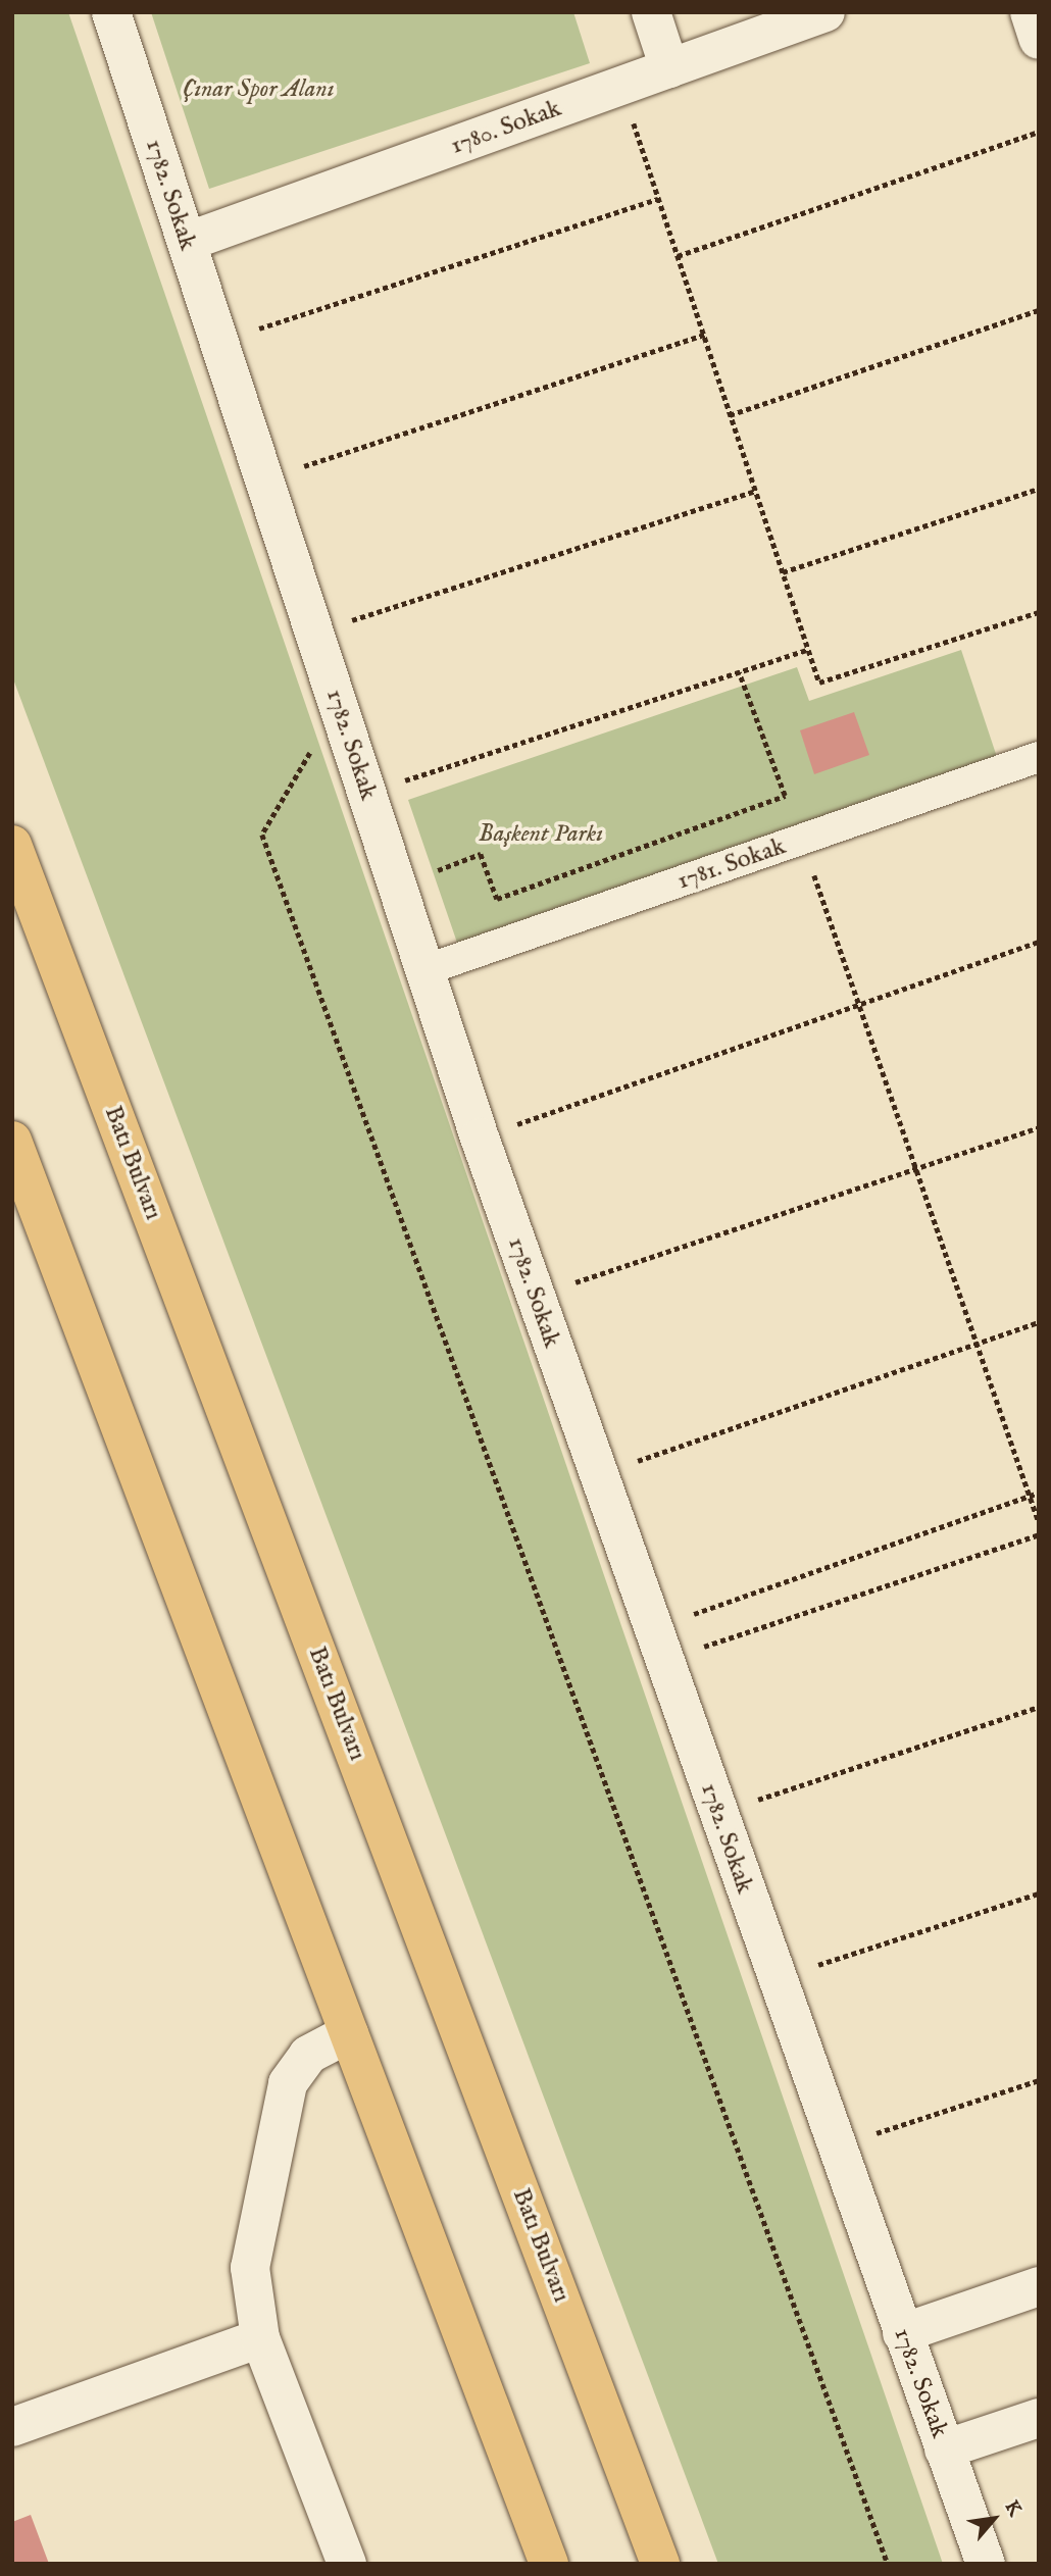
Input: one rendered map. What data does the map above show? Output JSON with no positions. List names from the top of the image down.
{
  "streets": {
    "main road": ["Batı Bulvarı"],
    "street": ["1780. Sokak", "1782. Sokak", "1781. Sokak"]
  },
  "crossings": [
    ["1780. Sokak", "1782. Sokak"],
    ["1782. Sokak", "1781. Sokak"]
  ],
  "parks": ["Çınar Spor Alanı", "Başkent Parkı"],
  "north": "top right"
}
